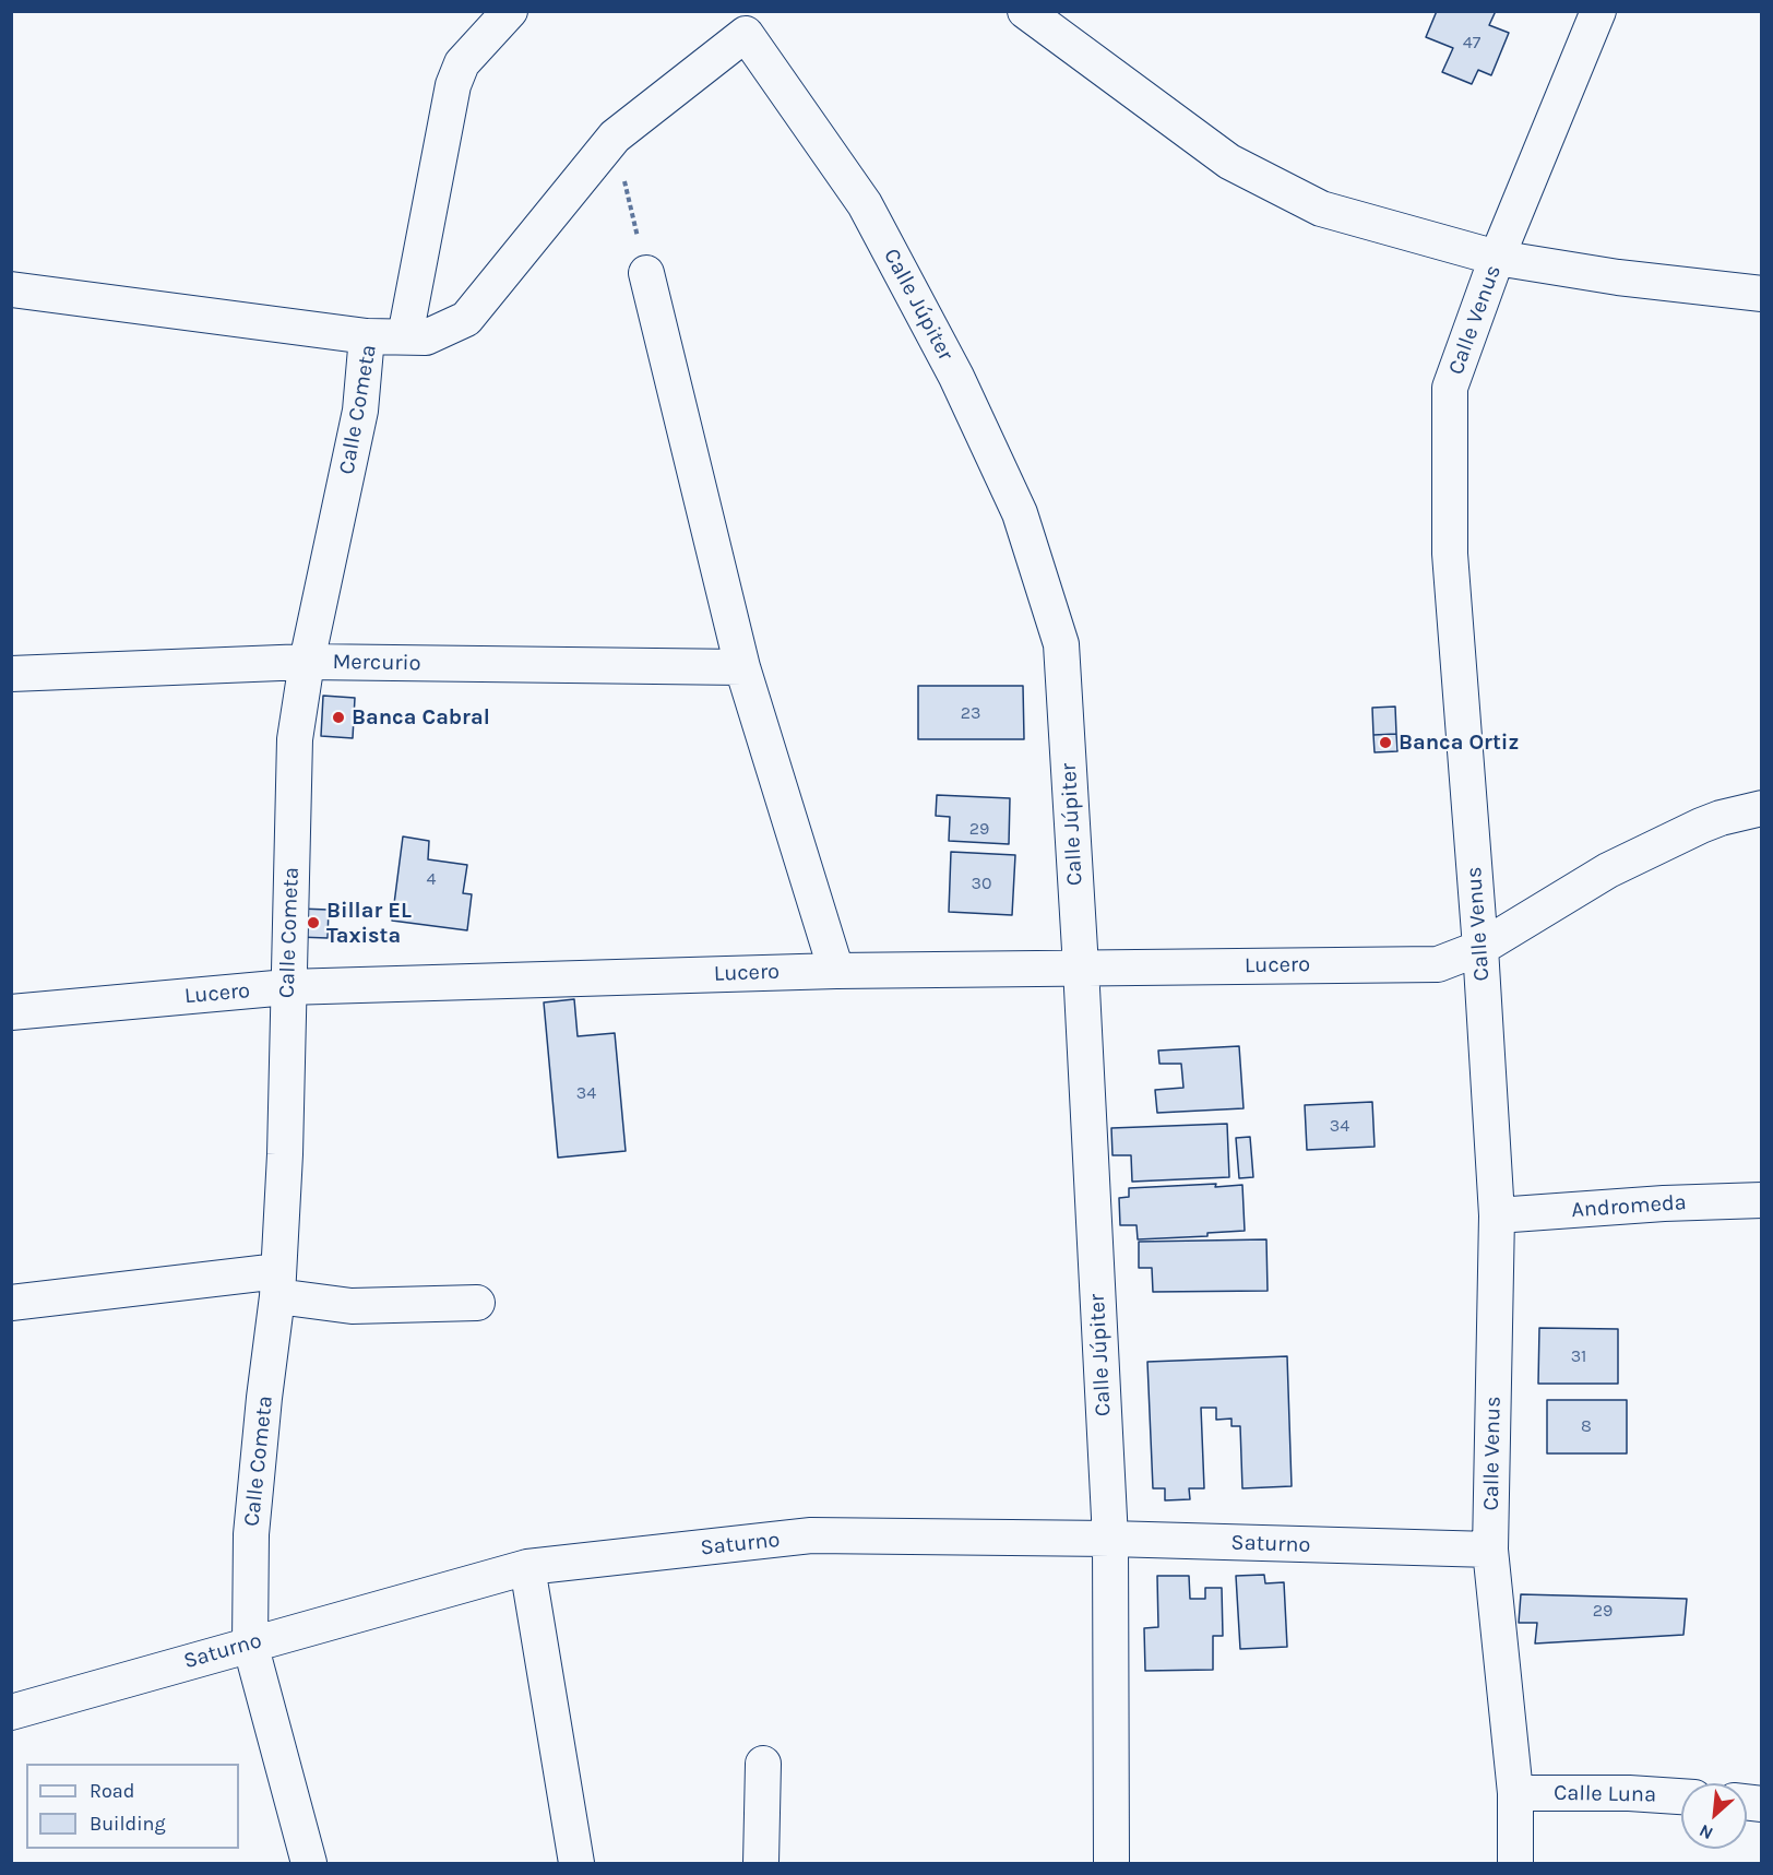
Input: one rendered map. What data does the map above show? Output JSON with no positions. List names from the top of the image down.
{
  "streets": {
    "street": [
      "Calle Júpiter",
      "Calle Venus",
      "Calle Cometa",
      "Mercurio",
      "Lucero",
      "Andromeda",
      "Saturno",
      "Calle Luna"
    ]
  },
  "crossings": [
    ["Calle Júpiter", "Calle Cometa"],
    ["Calle Júpiter", "Lucero"],
    ["Calle Júpiter", "Saturno"],
    ["Calle Venus", "Lucero"],
    ["Calle Venus", "Andromeda"],
    ["Calle Venus", "Saturno"],
    ["Calle Venus", "Calle Luna"],
    ["Calle Cometa", "Mercurio"],
    ["Calle Cometa", "Lucero"],
    ["Calle Cometa", "Saturno"]
  ],
  "places": ["Banca Cabral", "Banca Ortiz", "Billar EL Taxista"],
  "house_numbers": [
    "47",
    "23",
    "29",
    "4",
    "30",
    "34",
    "34",
    "31",
    "8",
    "29"
  ],
  "legend": ["Road", "Building"],
  "north": "bottom left"
}
